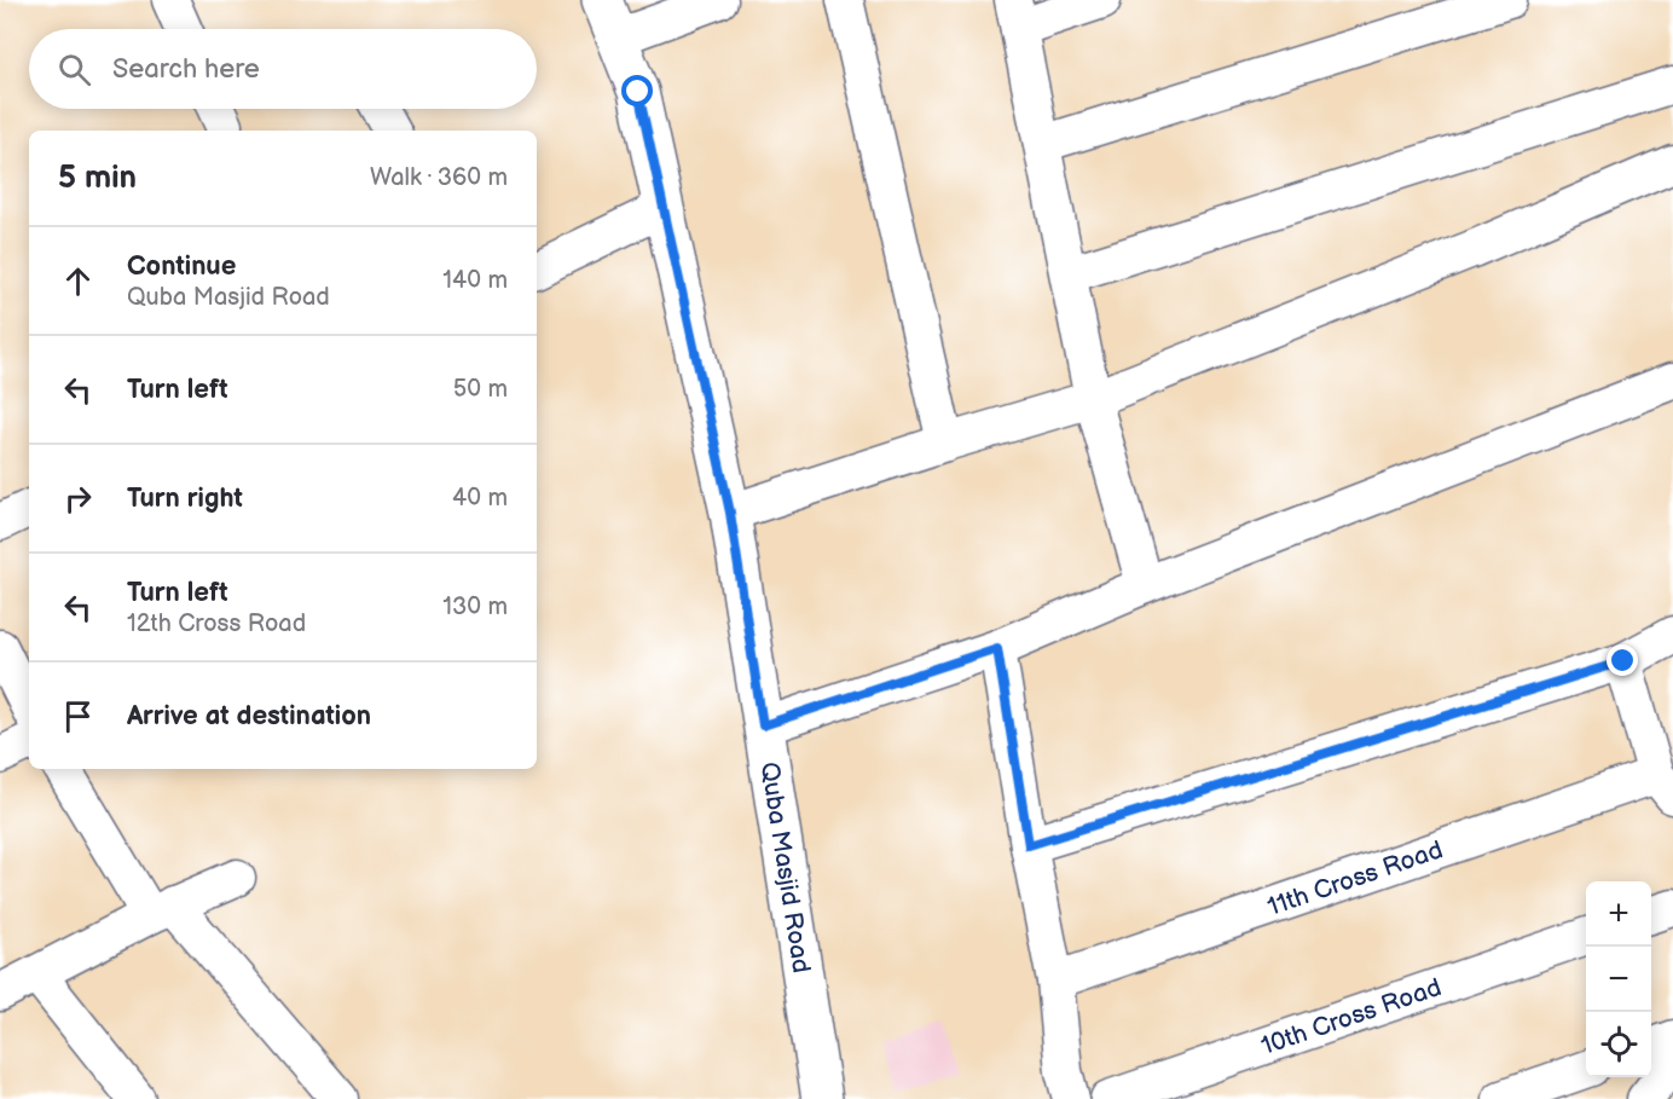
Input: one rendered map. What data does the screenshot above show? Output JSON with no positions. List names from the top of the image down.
{
  "streets": {
    "street": ["Quba Masjid Road", "11th Cross Road", "10th Cross Road"]
  },
  "page": {
    "search": "Search here",
    "heading": ["5 min", "Walk · 360 m"],
    "list": [
      ["Continue", "Quba Masjid Road", "140 m"],
      ["Turn left", "50 m"],
      ["Turn right", "40 m"],
      ["Turn left", "12th Cross Road", "130 m"],
      "Arrive at destination"
    ],
    "map_buttons": ["+", "−"]
  }
}
